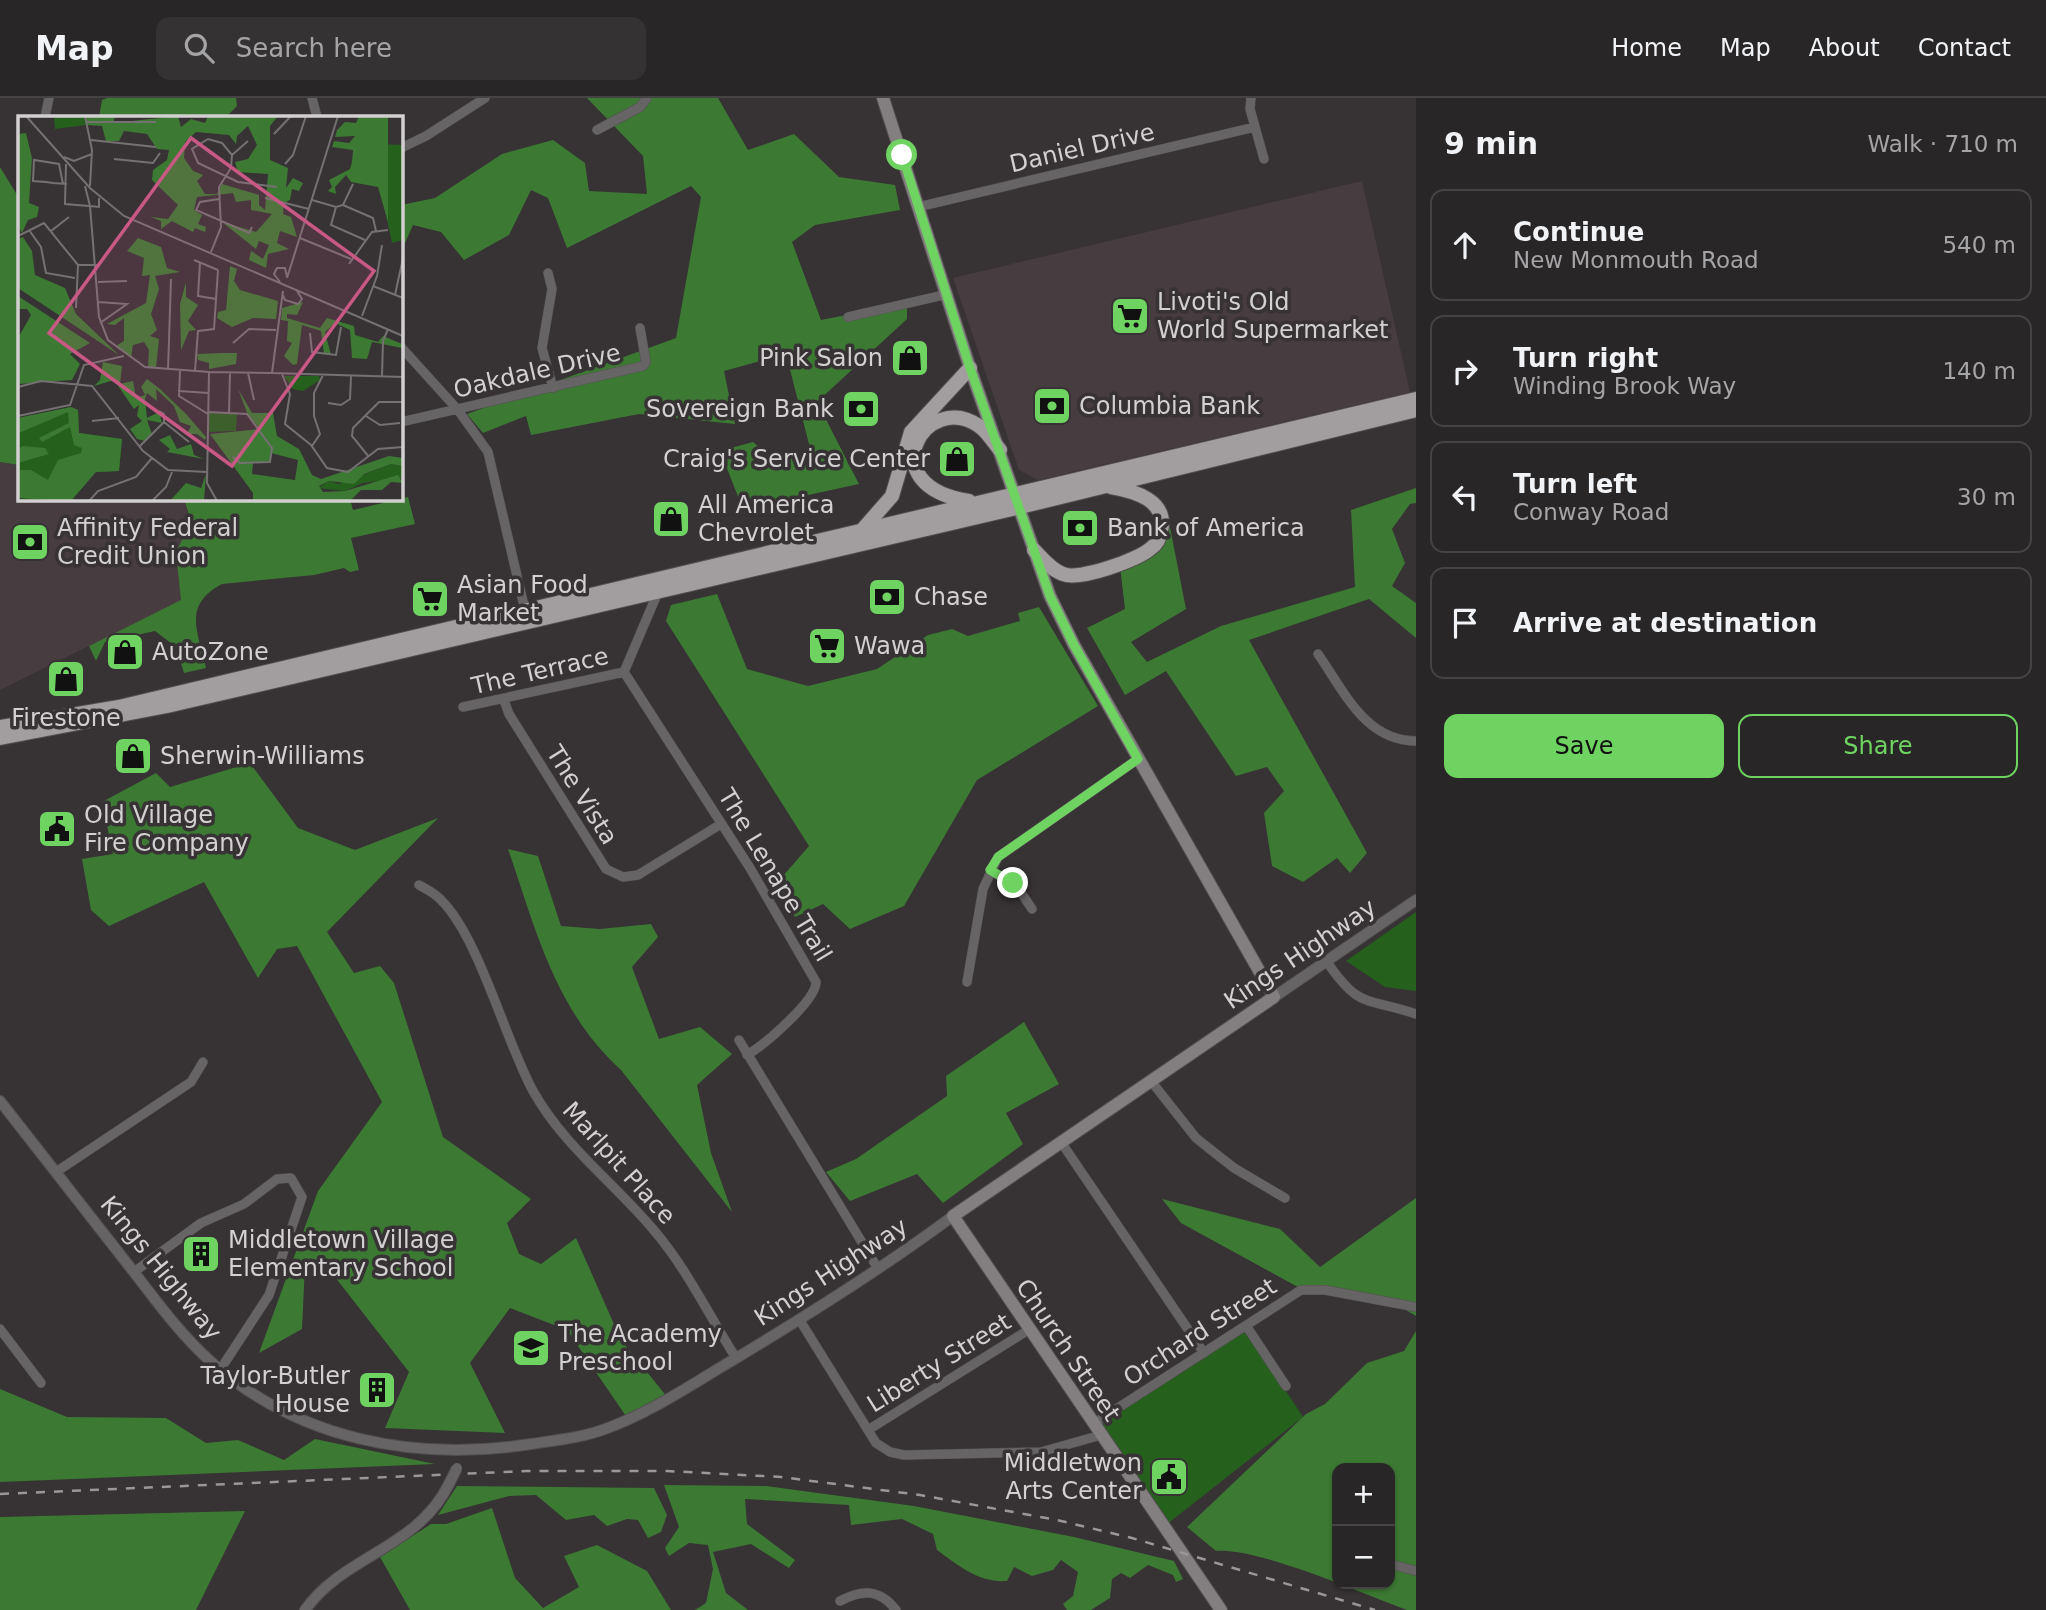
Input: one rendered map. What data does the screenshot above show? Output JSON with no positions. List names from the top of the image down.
{
  "streets": {
    "main road": ["Kings Highway", "Church Street"],
    "street": [
      "Daniel Drive",
      "Oakdale Drive",
      "The Terrace",
      "The Vista",
      "The Lenape Trail",
      "Marlpit Place",
      "Orchard Street",
      "Liberty Street"
    ]
  },
  "crossings": [
    ["The Terrace", "The Vista"],
    ["The Terrace", "The Lenape Trail"],
    ["The Vista", "The Lenape Trail"],
    ["Kings Highway", "Marlpit Place"],
    ["Kings Highway", "Church Street"],
    ["Orchard Street", "Church Street"],
    ["Orchard Street", "Liberty Street"],
    ["Church Street", "Liberty Street"]
  ],
  "places": {
    "supermarket": ["Livoti's Old World Supermarket", "Asian Food Market", "Wawa"],
    "shop": [
      "Pink Salon",
      "Craig's Service Center",
      "All America Chevrolet",
      "AutoZone",
      "Firestone",
      "Sherwin-Williams"
    ],
    "bank": [
      "Columbia Bank",
      "Sovereign Bank",
      "Bank of America",
      "Affinity Federal Credit Union",
      "Chase"
    ],
    "public building": ["Old Village Fire Company", "Middletwon Arts Center"],
    "building": ["Middletown Village Elementary School", "Taylor-Butler House"],
    "school or university": ["The Academy Preschool"]
  },
  "page": {
    "header": "Map",
    "search": "Search here",
    "nav": [
      "Home",
      "Map",
      "About",
      "Contact"
    ],
    "heading": ["9 min", "Walk · 710 m"],
    "list": [
      ["Continue", "New Monmouth Road", "540 m"],
      ["Turn right", "Winding Brook Way", "140 m"],
      ["Turn left", "Conway Road", "30 m"],
      "Arrive at destination"
    ],
    "buttons": ["Save", "Share"],
    "map_buttons": ["+", "−"]
  }
}
